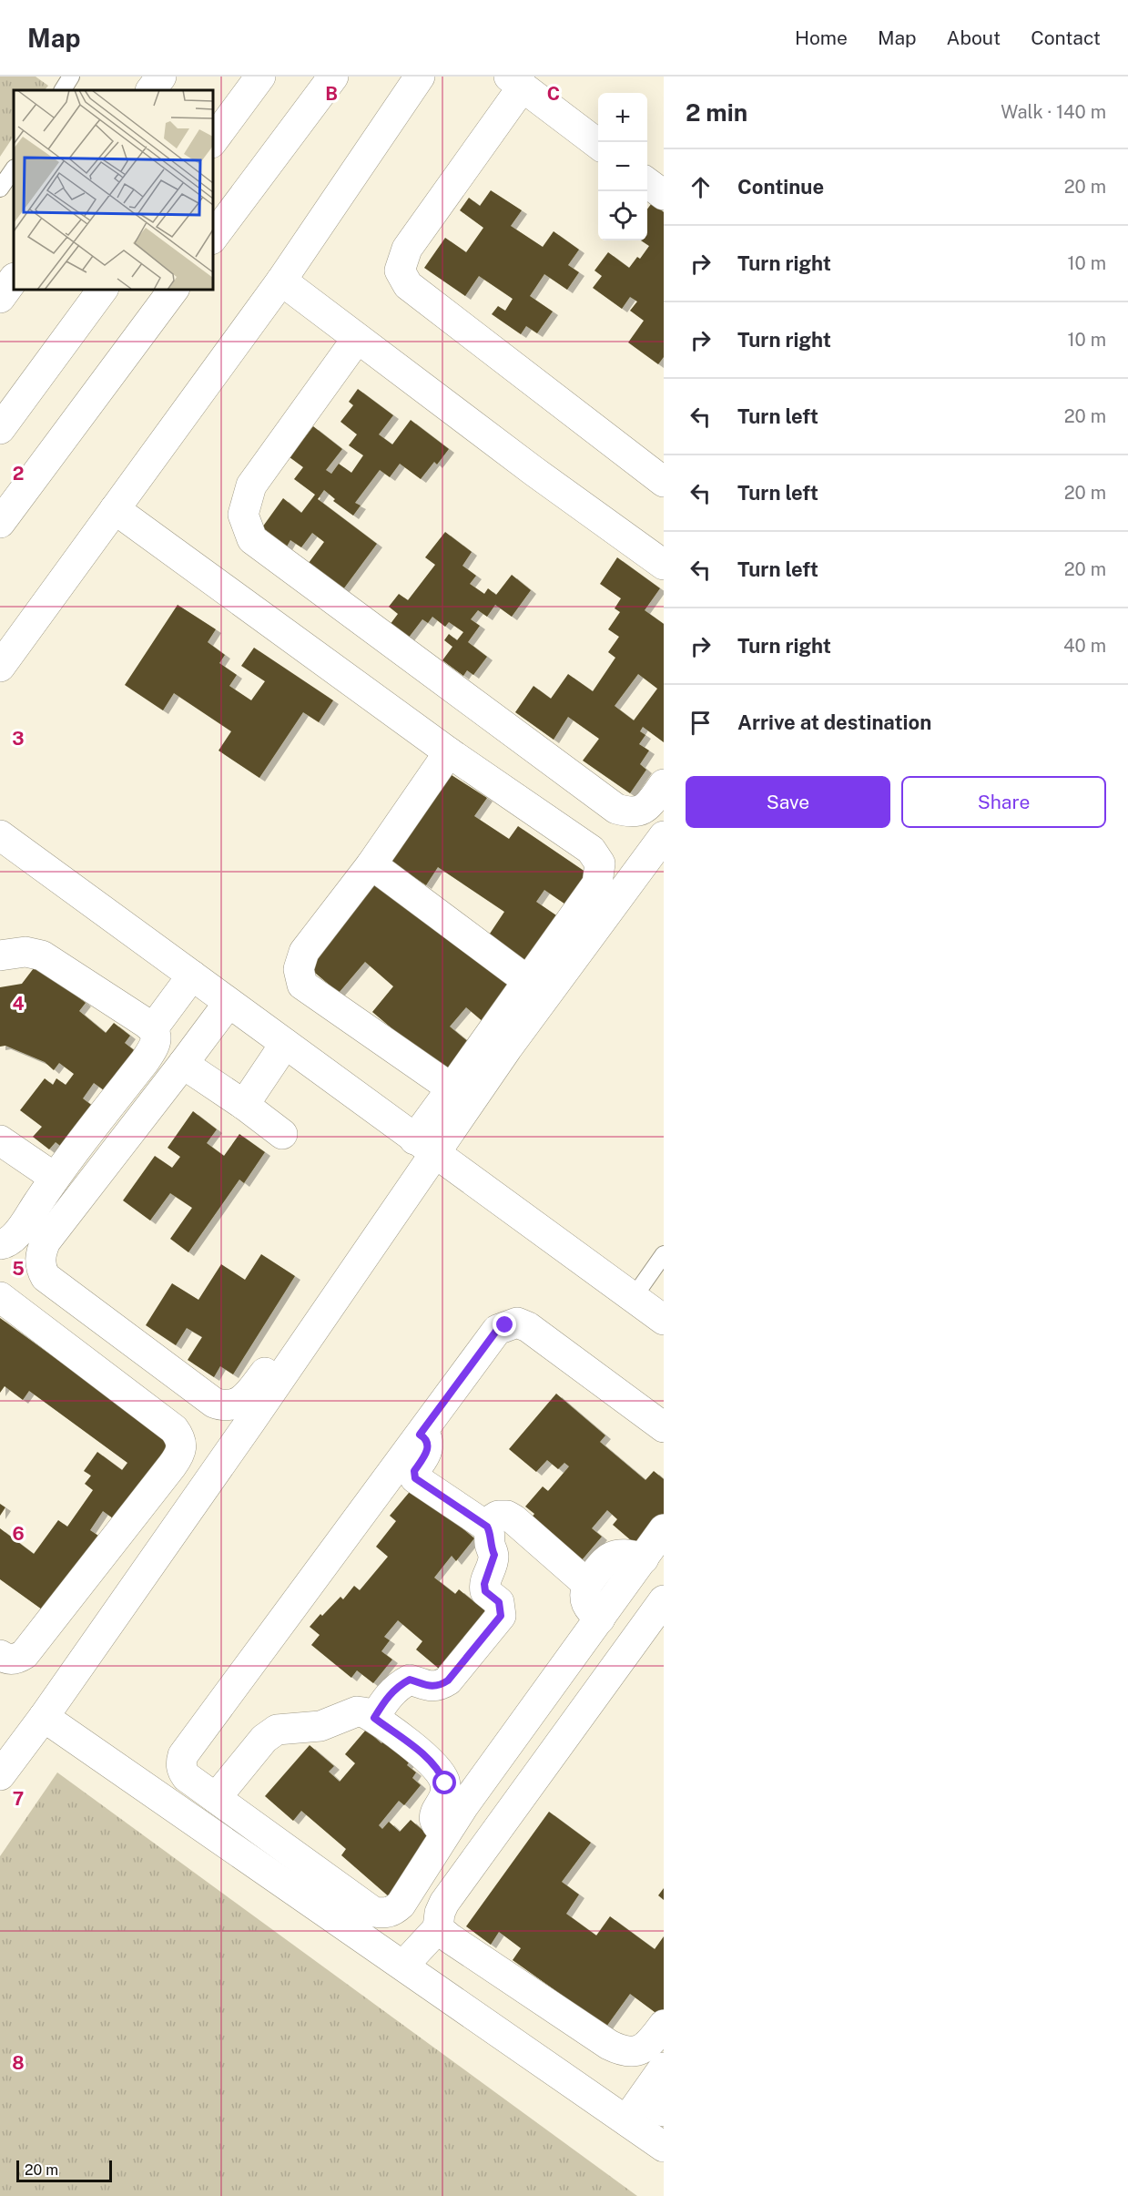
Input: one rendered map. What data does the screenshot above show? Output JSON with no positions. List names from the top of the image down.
{
  "scale_bar": "20 m",
  "page": {
    "header": "Map",
    "nav": [
      "Home",
      "Map",
      "About",
      "Contact"
    ],
    "heading": ["2 min", "Walk · 140 m"],
    "map_buttons": ["+", "−"],
    "list": [
      ["Continue", "20 m"],
      ["Turn right", "10 m"],
      ["Turn right", "10 m"],
      ["Turn left", "20 m"],
      ["Turn left", "20 m"],
      ["Turn left", "20 m"],
      ["Turn right", "40 m"],
      "Arrive at destination"
    ],
    "buttons": ["Save", "Share"],
    "scale": "20 m"
  },
  "grid": {
    "columns": ["B", "C"],
    "rows": [
      "2",
      "3",
      "4",
      "5",
      "6",
      "7",
      "8"
    ]
  }
}
